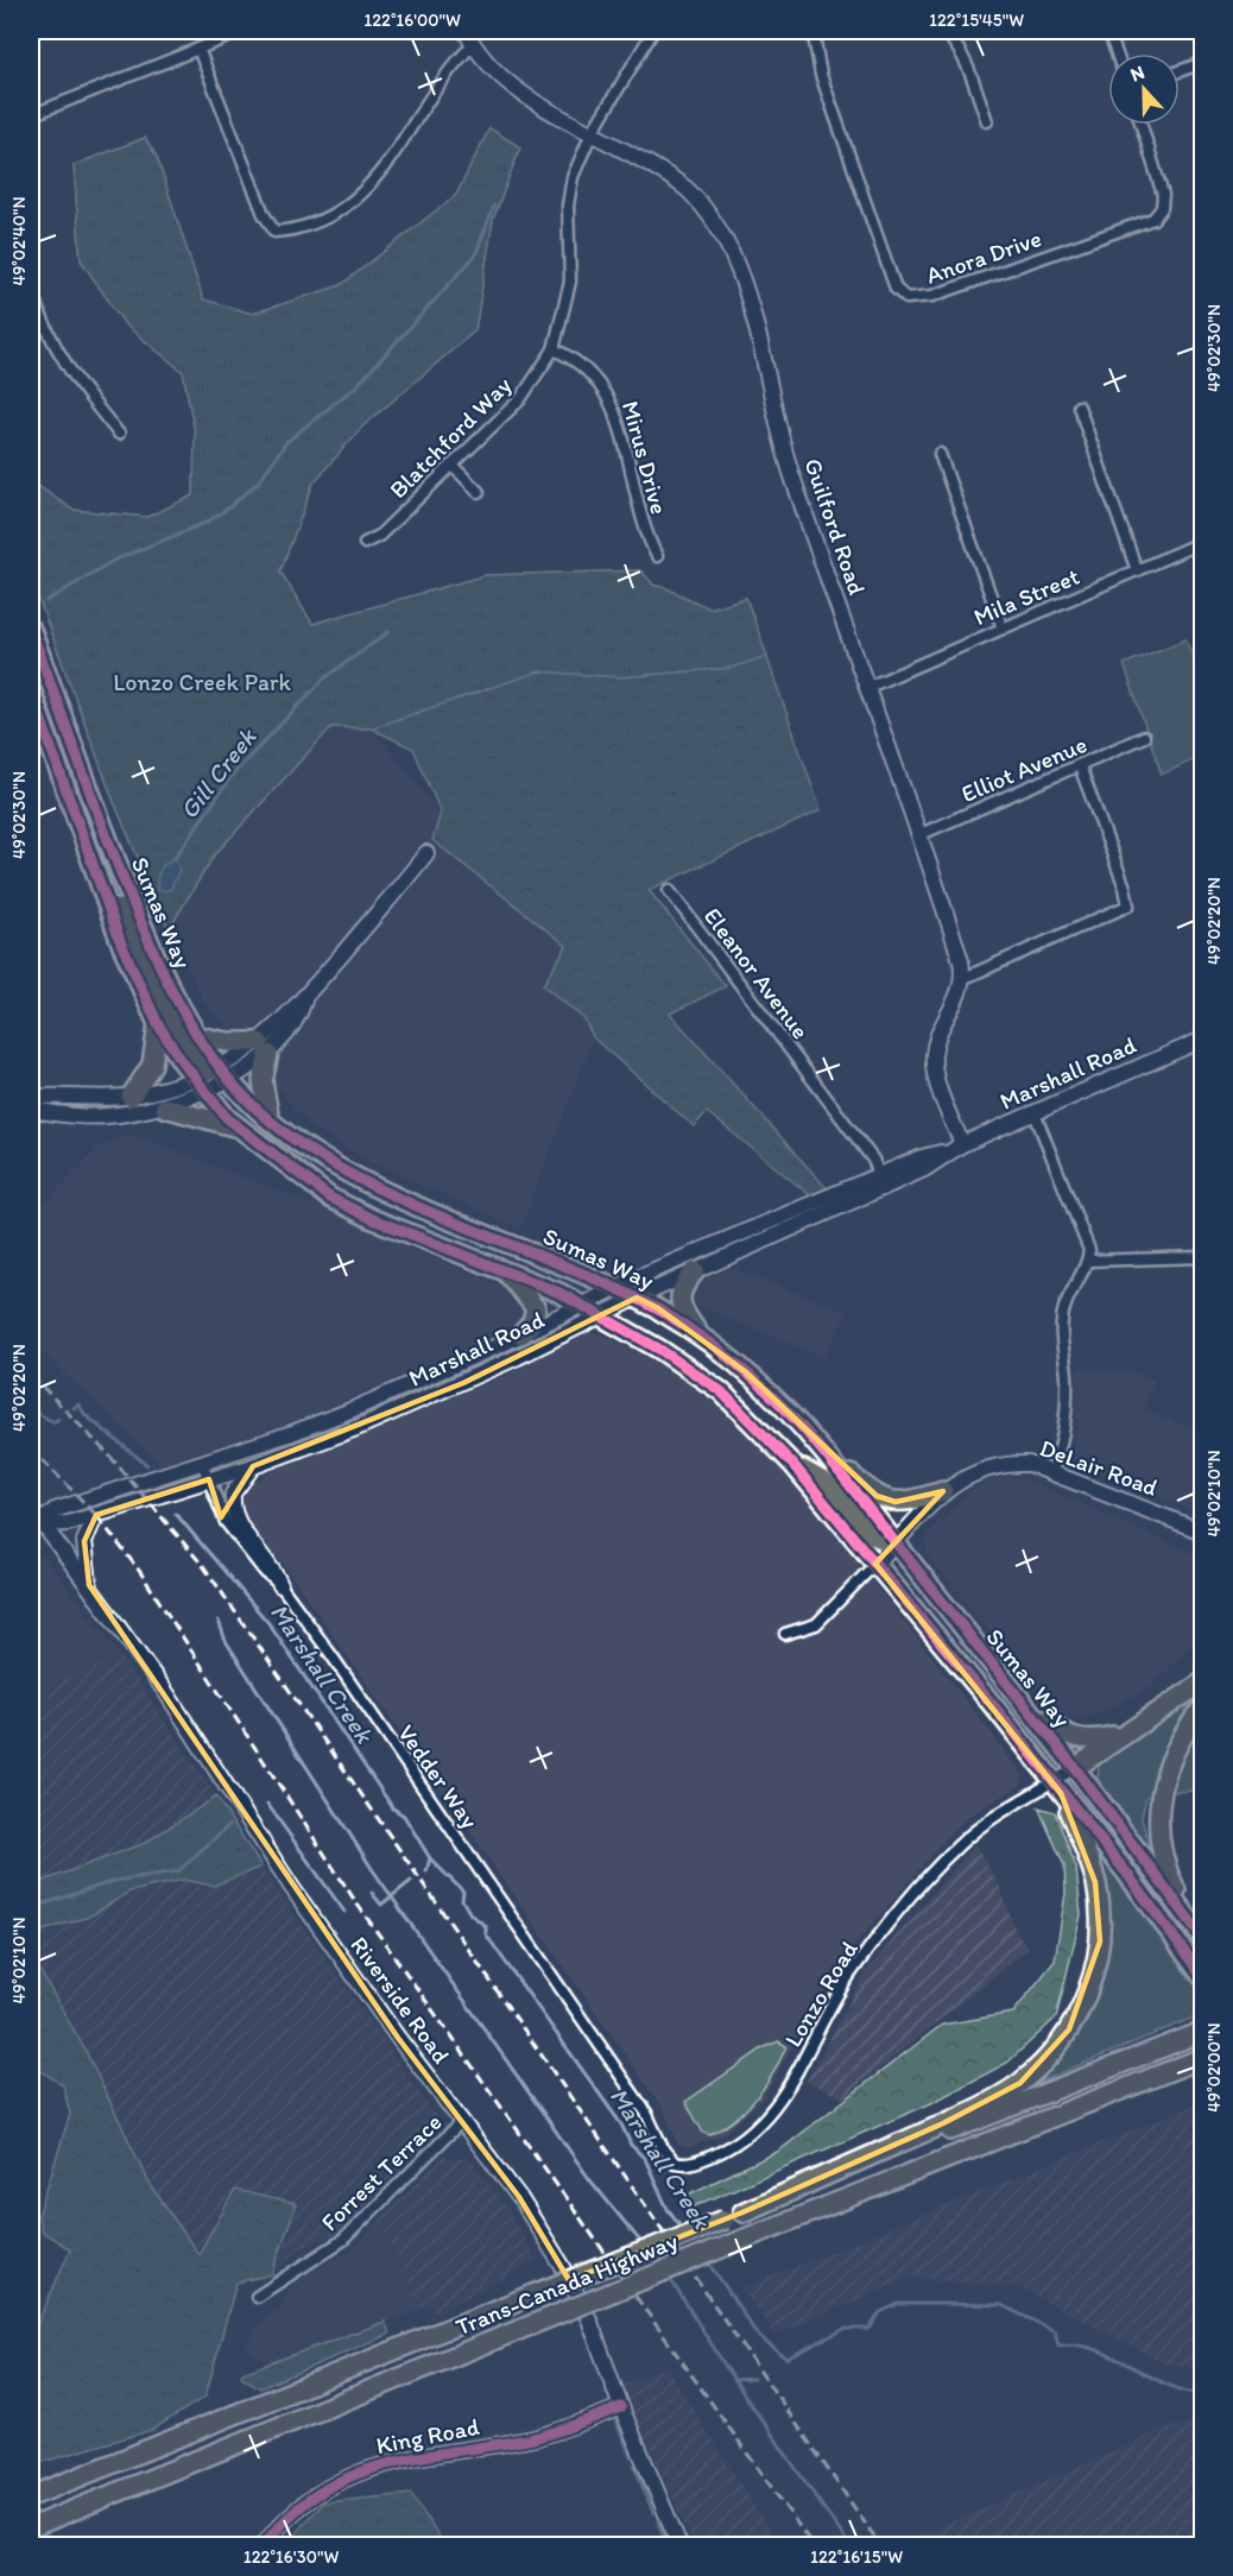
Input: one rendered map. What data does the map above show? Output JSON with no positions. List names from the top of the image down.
{
  "streets": {
    "highway": ["Sumas Way", "Trans-Canada Highway"],
    "street": [
      "Anora Drive",
      "Blatchford Way",
      "Mirus Drive",
      "Guilford Road",
      "Mila Street",
      "Elliot Avenue",
      "Eleanor Avenue",
      "Marshall Road",
      "DeLair Road",
      "Vedder Way",
      "Lonzo Road",
      "Riverside Road",
      "Forrest Terrace",
      "King Road"
    ]
  },
  "crossings": [
    ["Blatchford Way", "Mirus Drive"],
    ["Blatchford Way", "Guilford Road"],
    ["Guilford Road", "Mila Street"],
    ["Guilford Road", "Elliot Avenue"],
    ["Sumas Way", "Marshall Road"],
    ["Sumas Way", "DeLair Road"],
    ["Sumas Way", "Lonzo Road"],
    ["Eleanor Avenue", "Marshall Road"],
    ["Marshall Road", "Vedder Way"],
    ["Marshall Road", "Riverside Road"],
    ["Vedder Way", "Lonzo Road"],
    ["Riverside Road", "Forrest Terrace"],
    ["Riverside Road", "King Road"]
  ],
  "water": ["Gill Creek", "Marshall Creek"],
  "parks": ["Lonzo Creek Park"],
  "north": "top",
  "coordinates": [
    "122°16'00\"W",
    "122°15'45\"W",
    "49°02'40\"N",
    "49°02'30\"N",
    "49°02'20\"N",
    "49°02'10\"N",
    "49°02'00\"N",
    "122°16'30\"W",
    "122°16'15\"W"
  ]
}
